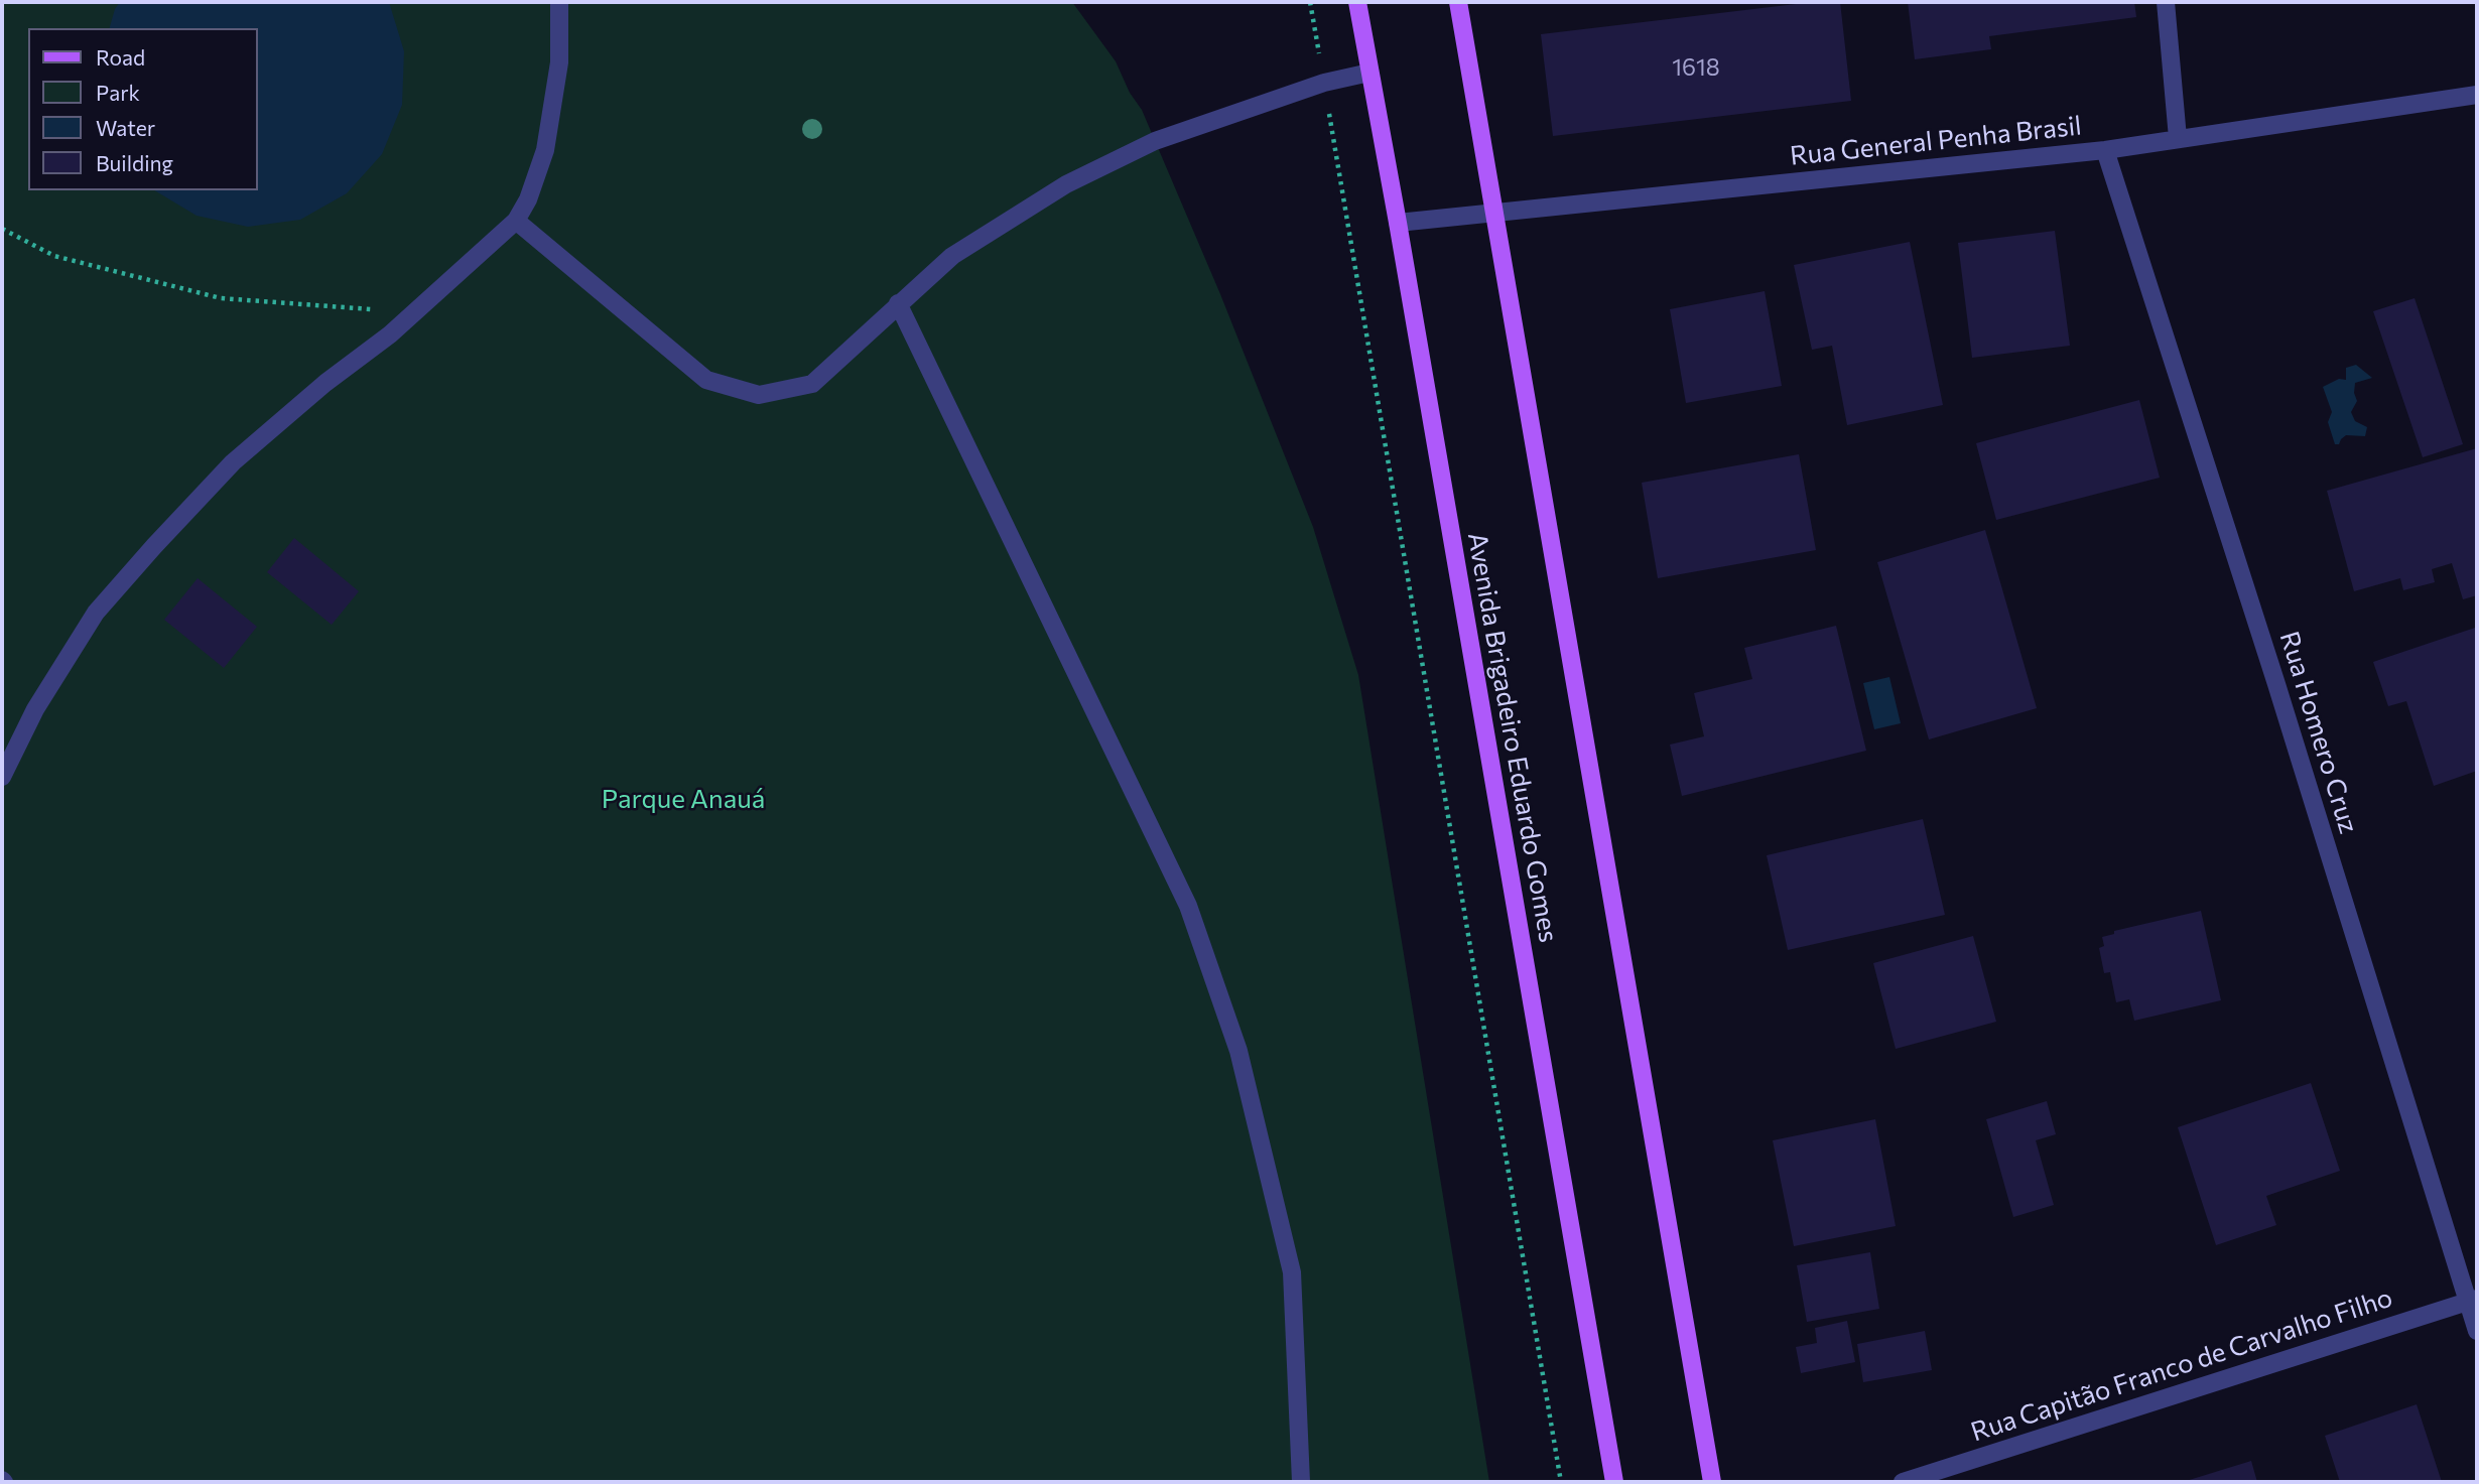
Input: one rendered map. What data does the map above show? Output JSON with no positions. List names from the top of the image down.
{
  "streets": {
    "main road": ["Avenida Brigadeiro Eduardo Gomes"],
    "street": ["Rua General Penha Brasil", "Rua Homero Cruz", "Rua Capitão Franco de Carvalho Filho"]
  },
  "crossings": [
    ["Rua General Penha Brasil", "Rua Homero Cruz"],
    ["Rua General Penha Brasil", "Avenida Brigadeiro Eduardo Gomes"],
    ["Rua Homero Cruz", "Rua Capitão Franco de Carvalho Filho"]
  ],
  "parks": ["Parque Anauá"],
  "house_numbers": ["1618"],
  "legend": [
    "Road",
    "Park",
    "Water",
    "Building"
  ]
}
